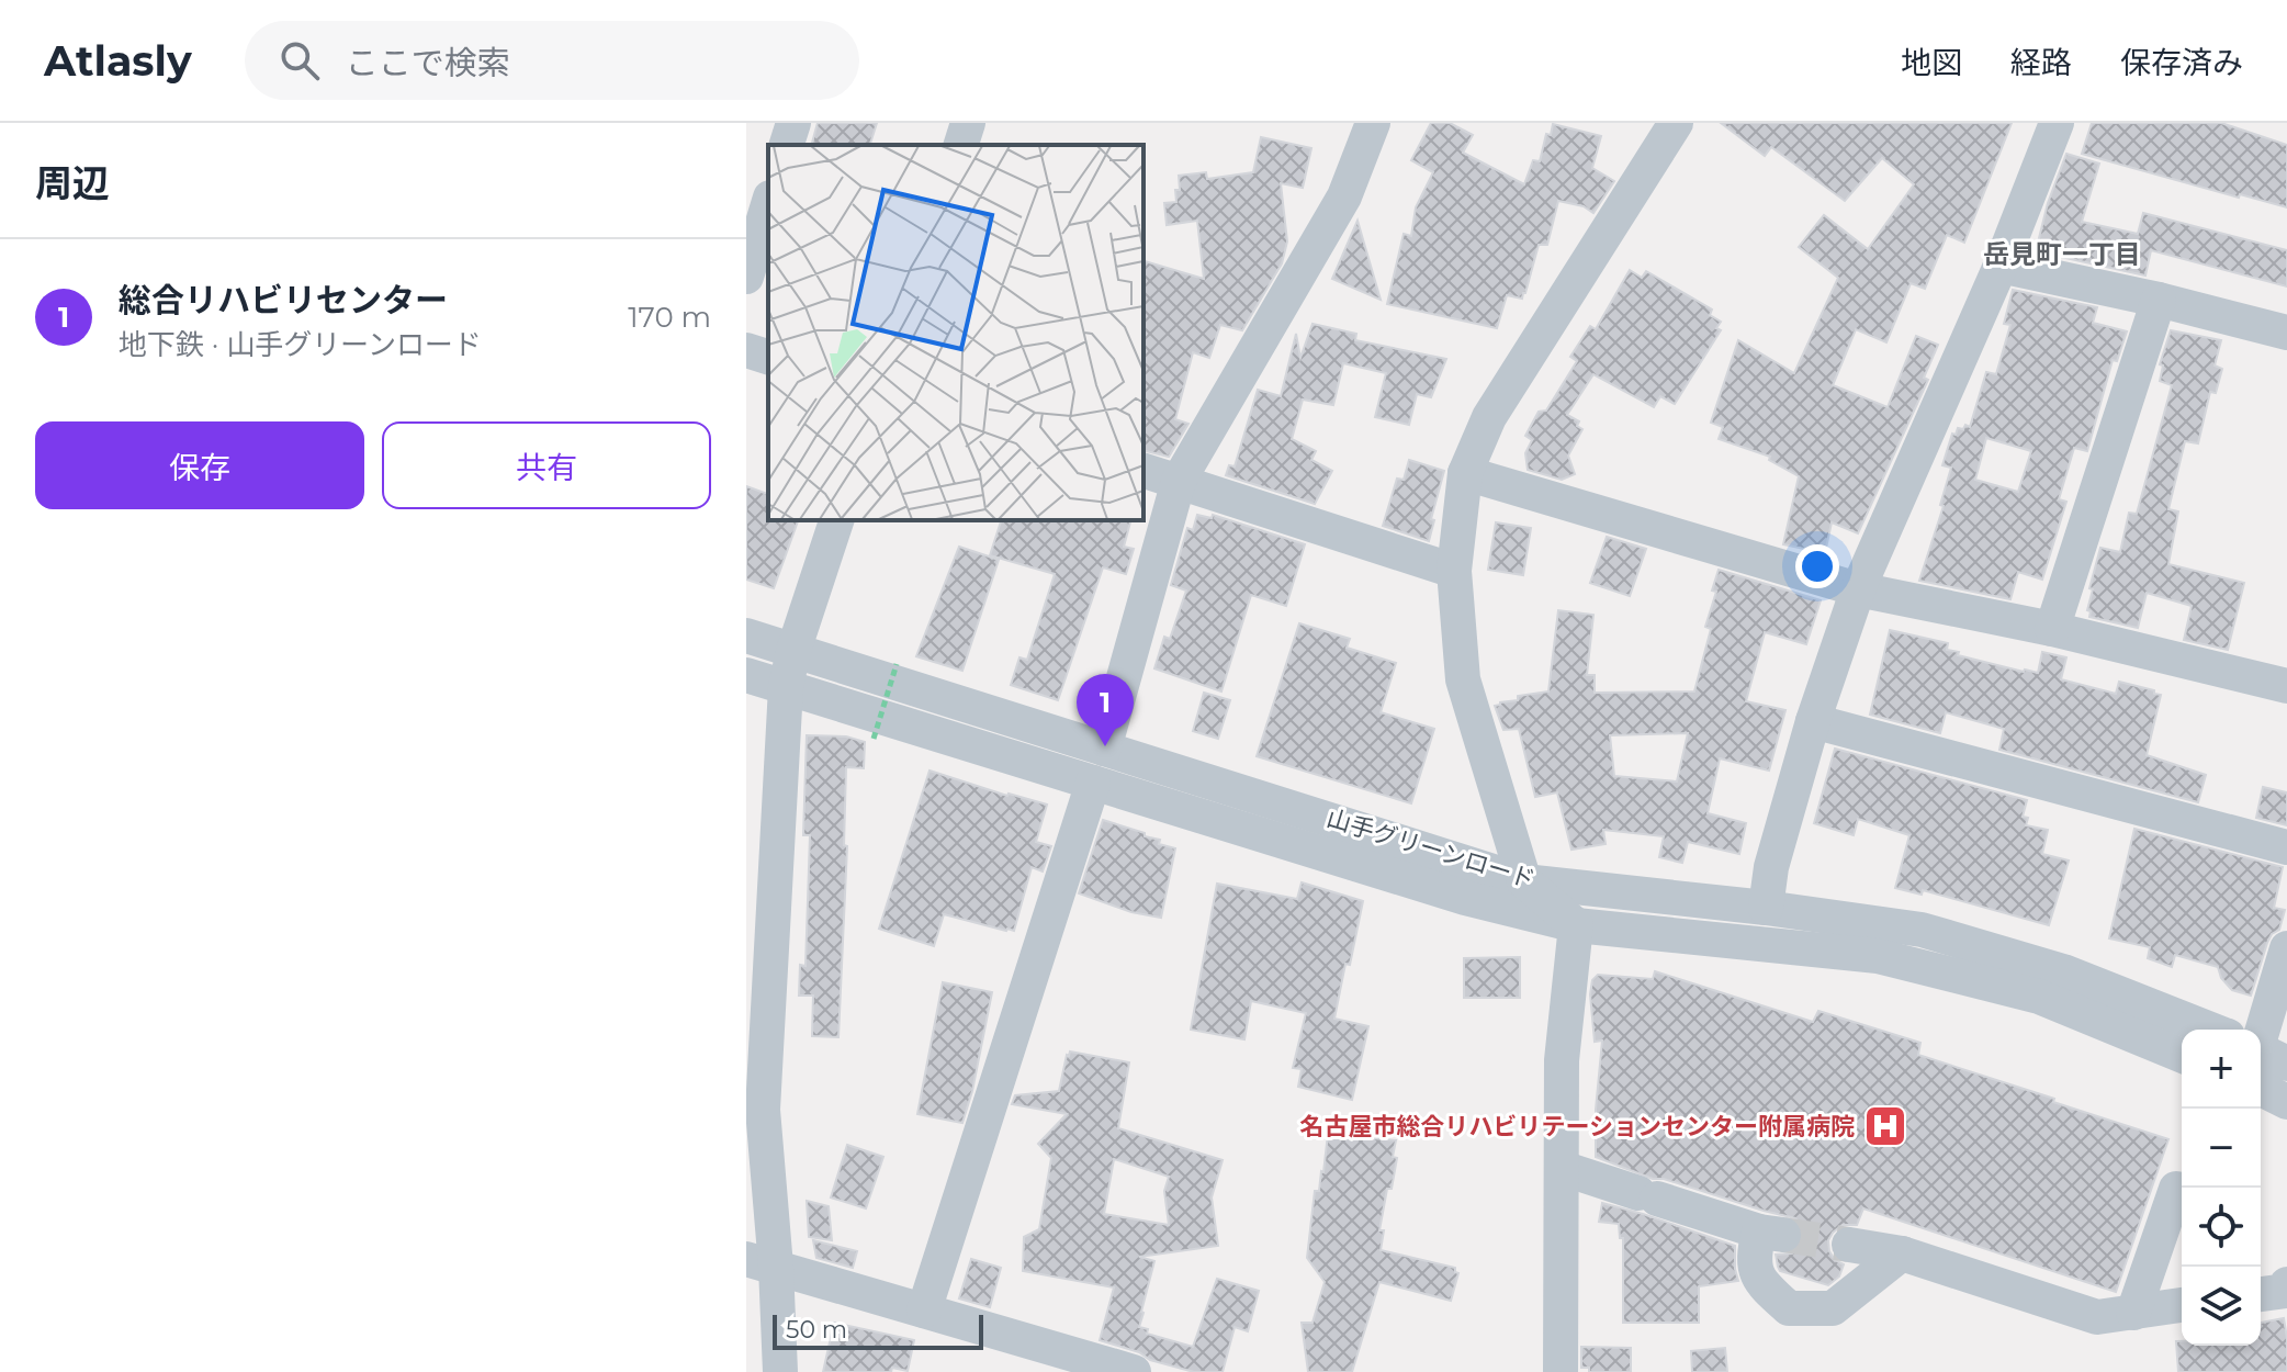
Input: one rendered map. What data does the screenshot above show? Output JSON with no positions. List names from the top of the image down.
{
  "streets": {
    "street": ["山手グリーンロード"]
  },
  "districts": ["岳見町一丁目"],
  "places": {
    "hospital": ["名古屋市総合リハビリテーションセンター附属病院"]
  },
  "scale_bar": "50 m",
  "page": {
    "header": "Atlasly",
    "search": "ここで検索",
    "nav": ["地図", "経路", "保存済み"],
    "heading": "周辺",
    "list": [
      {
        "mark": "1",
        "name": "総合リハビリセンター",
        "note": "地下鉄 · 山手グリーンロード",
        "value": "170 m"
      }
    ],
    "buttons": ["保存", "共有"],
    "pins": "1",
    "map_buttons": ["+", "−"],
    "scale": "50 m"
  }
}
